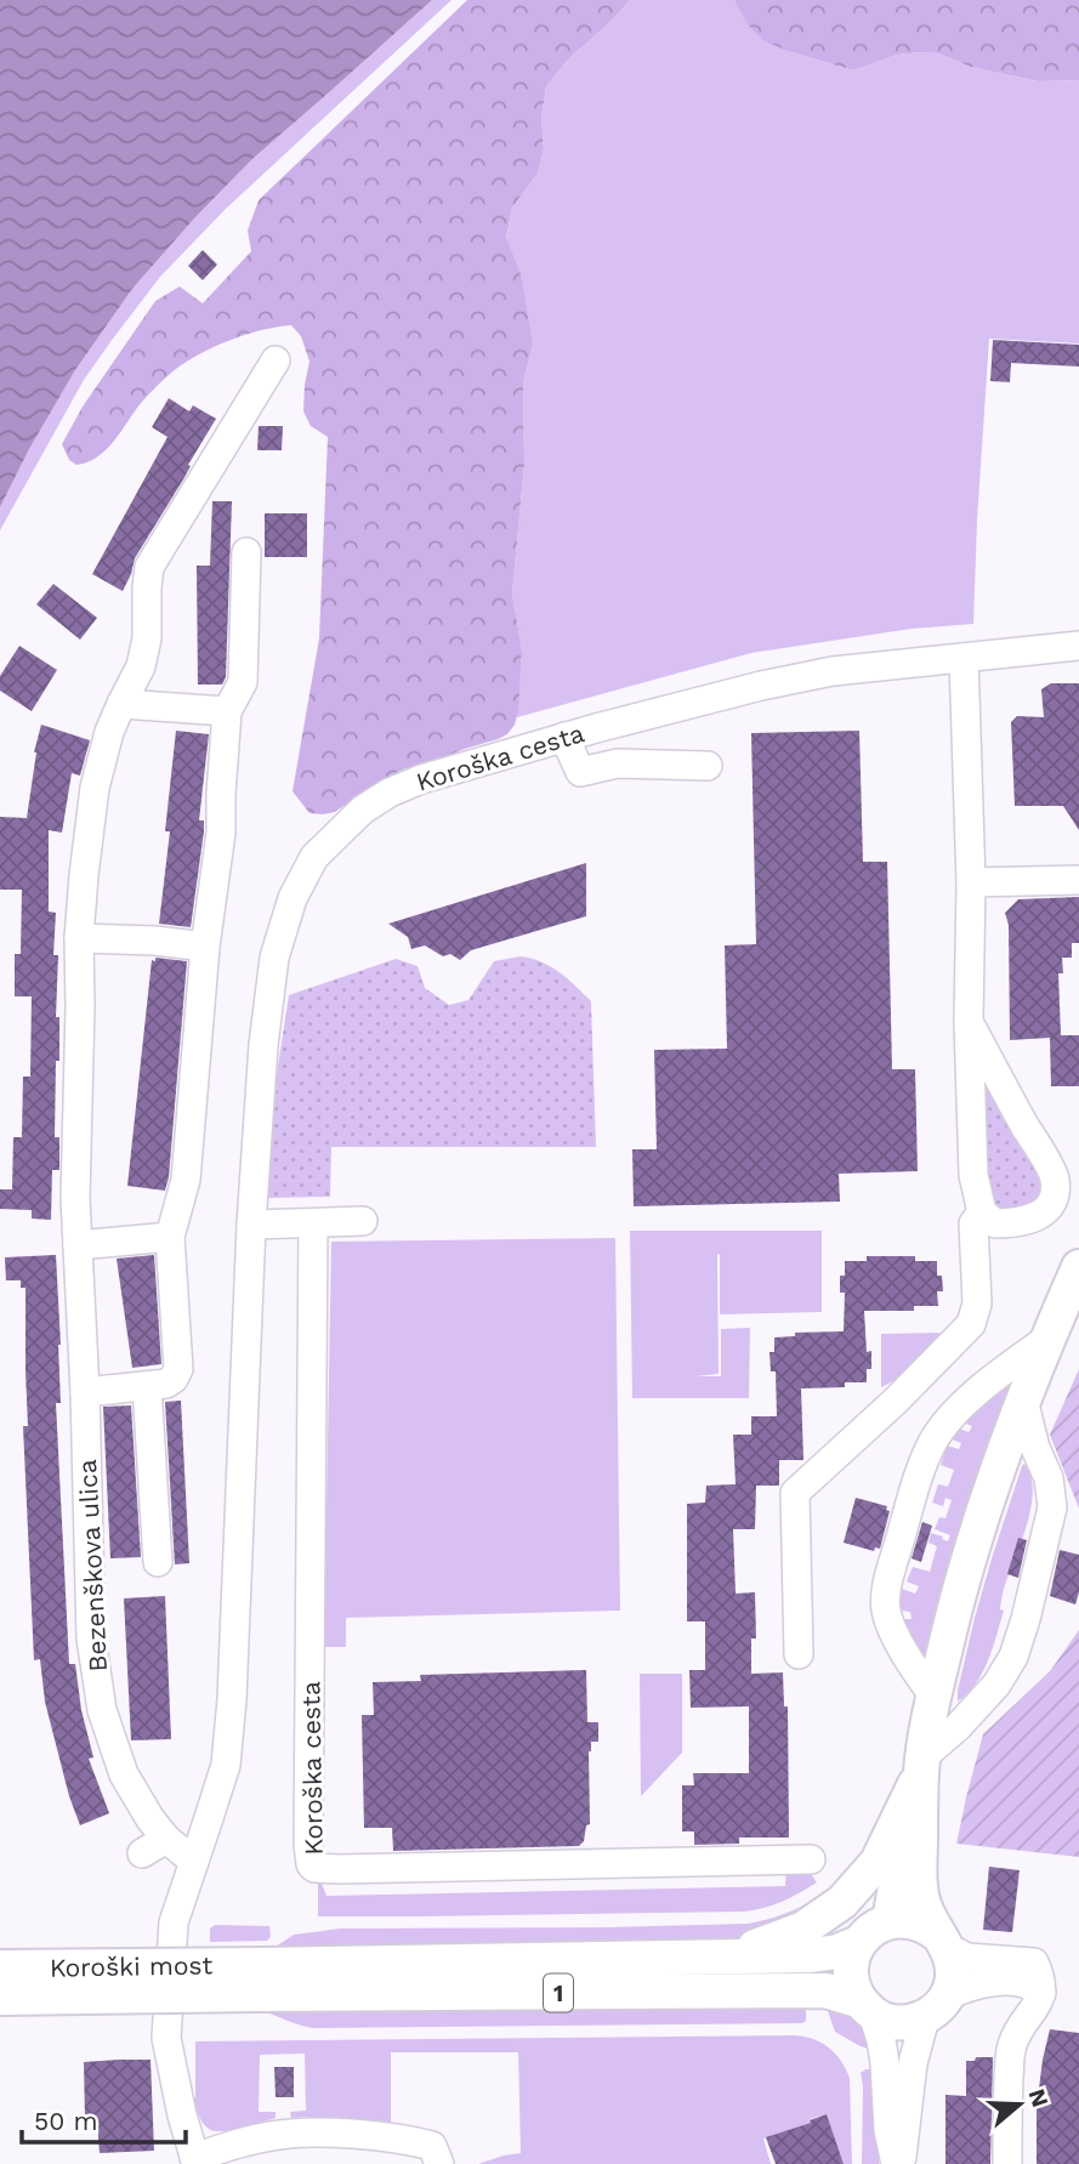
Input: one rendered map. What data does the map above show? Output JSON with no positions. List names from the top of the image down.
{
  "streets": {
    "main road": ["Koroški most", "1"],
    "street": ["Koroška cesta", "Bezenškova ulica"]
  },
  "crossings": [
    ["Koroška cesta", "Bezenškova ulica"],
    ["Koroški most", "1"]
  ],
  "scale_bar": "50 m",
  "north": "right"
}
